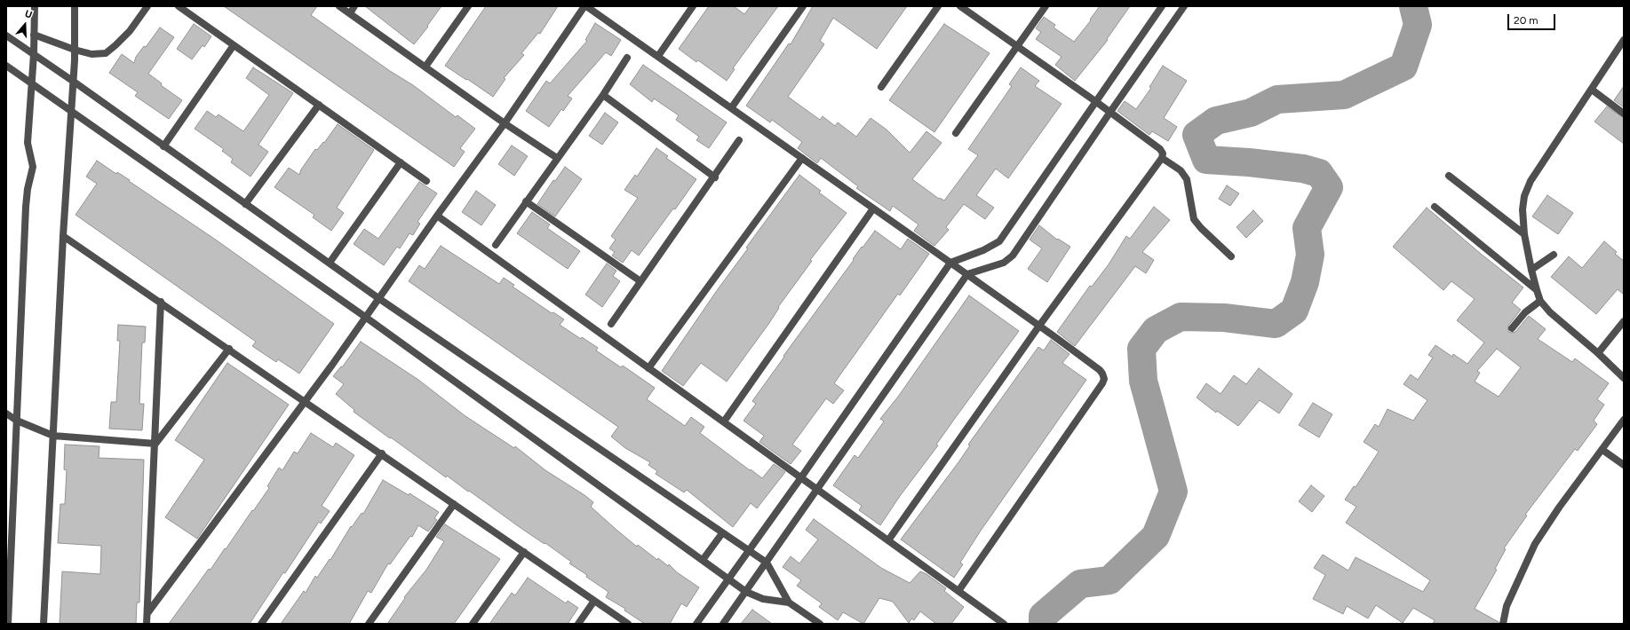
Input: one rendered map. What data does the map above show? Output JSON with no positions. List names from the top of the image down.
{
  "scale_bar": "20 m",
  "north": "top"
}
